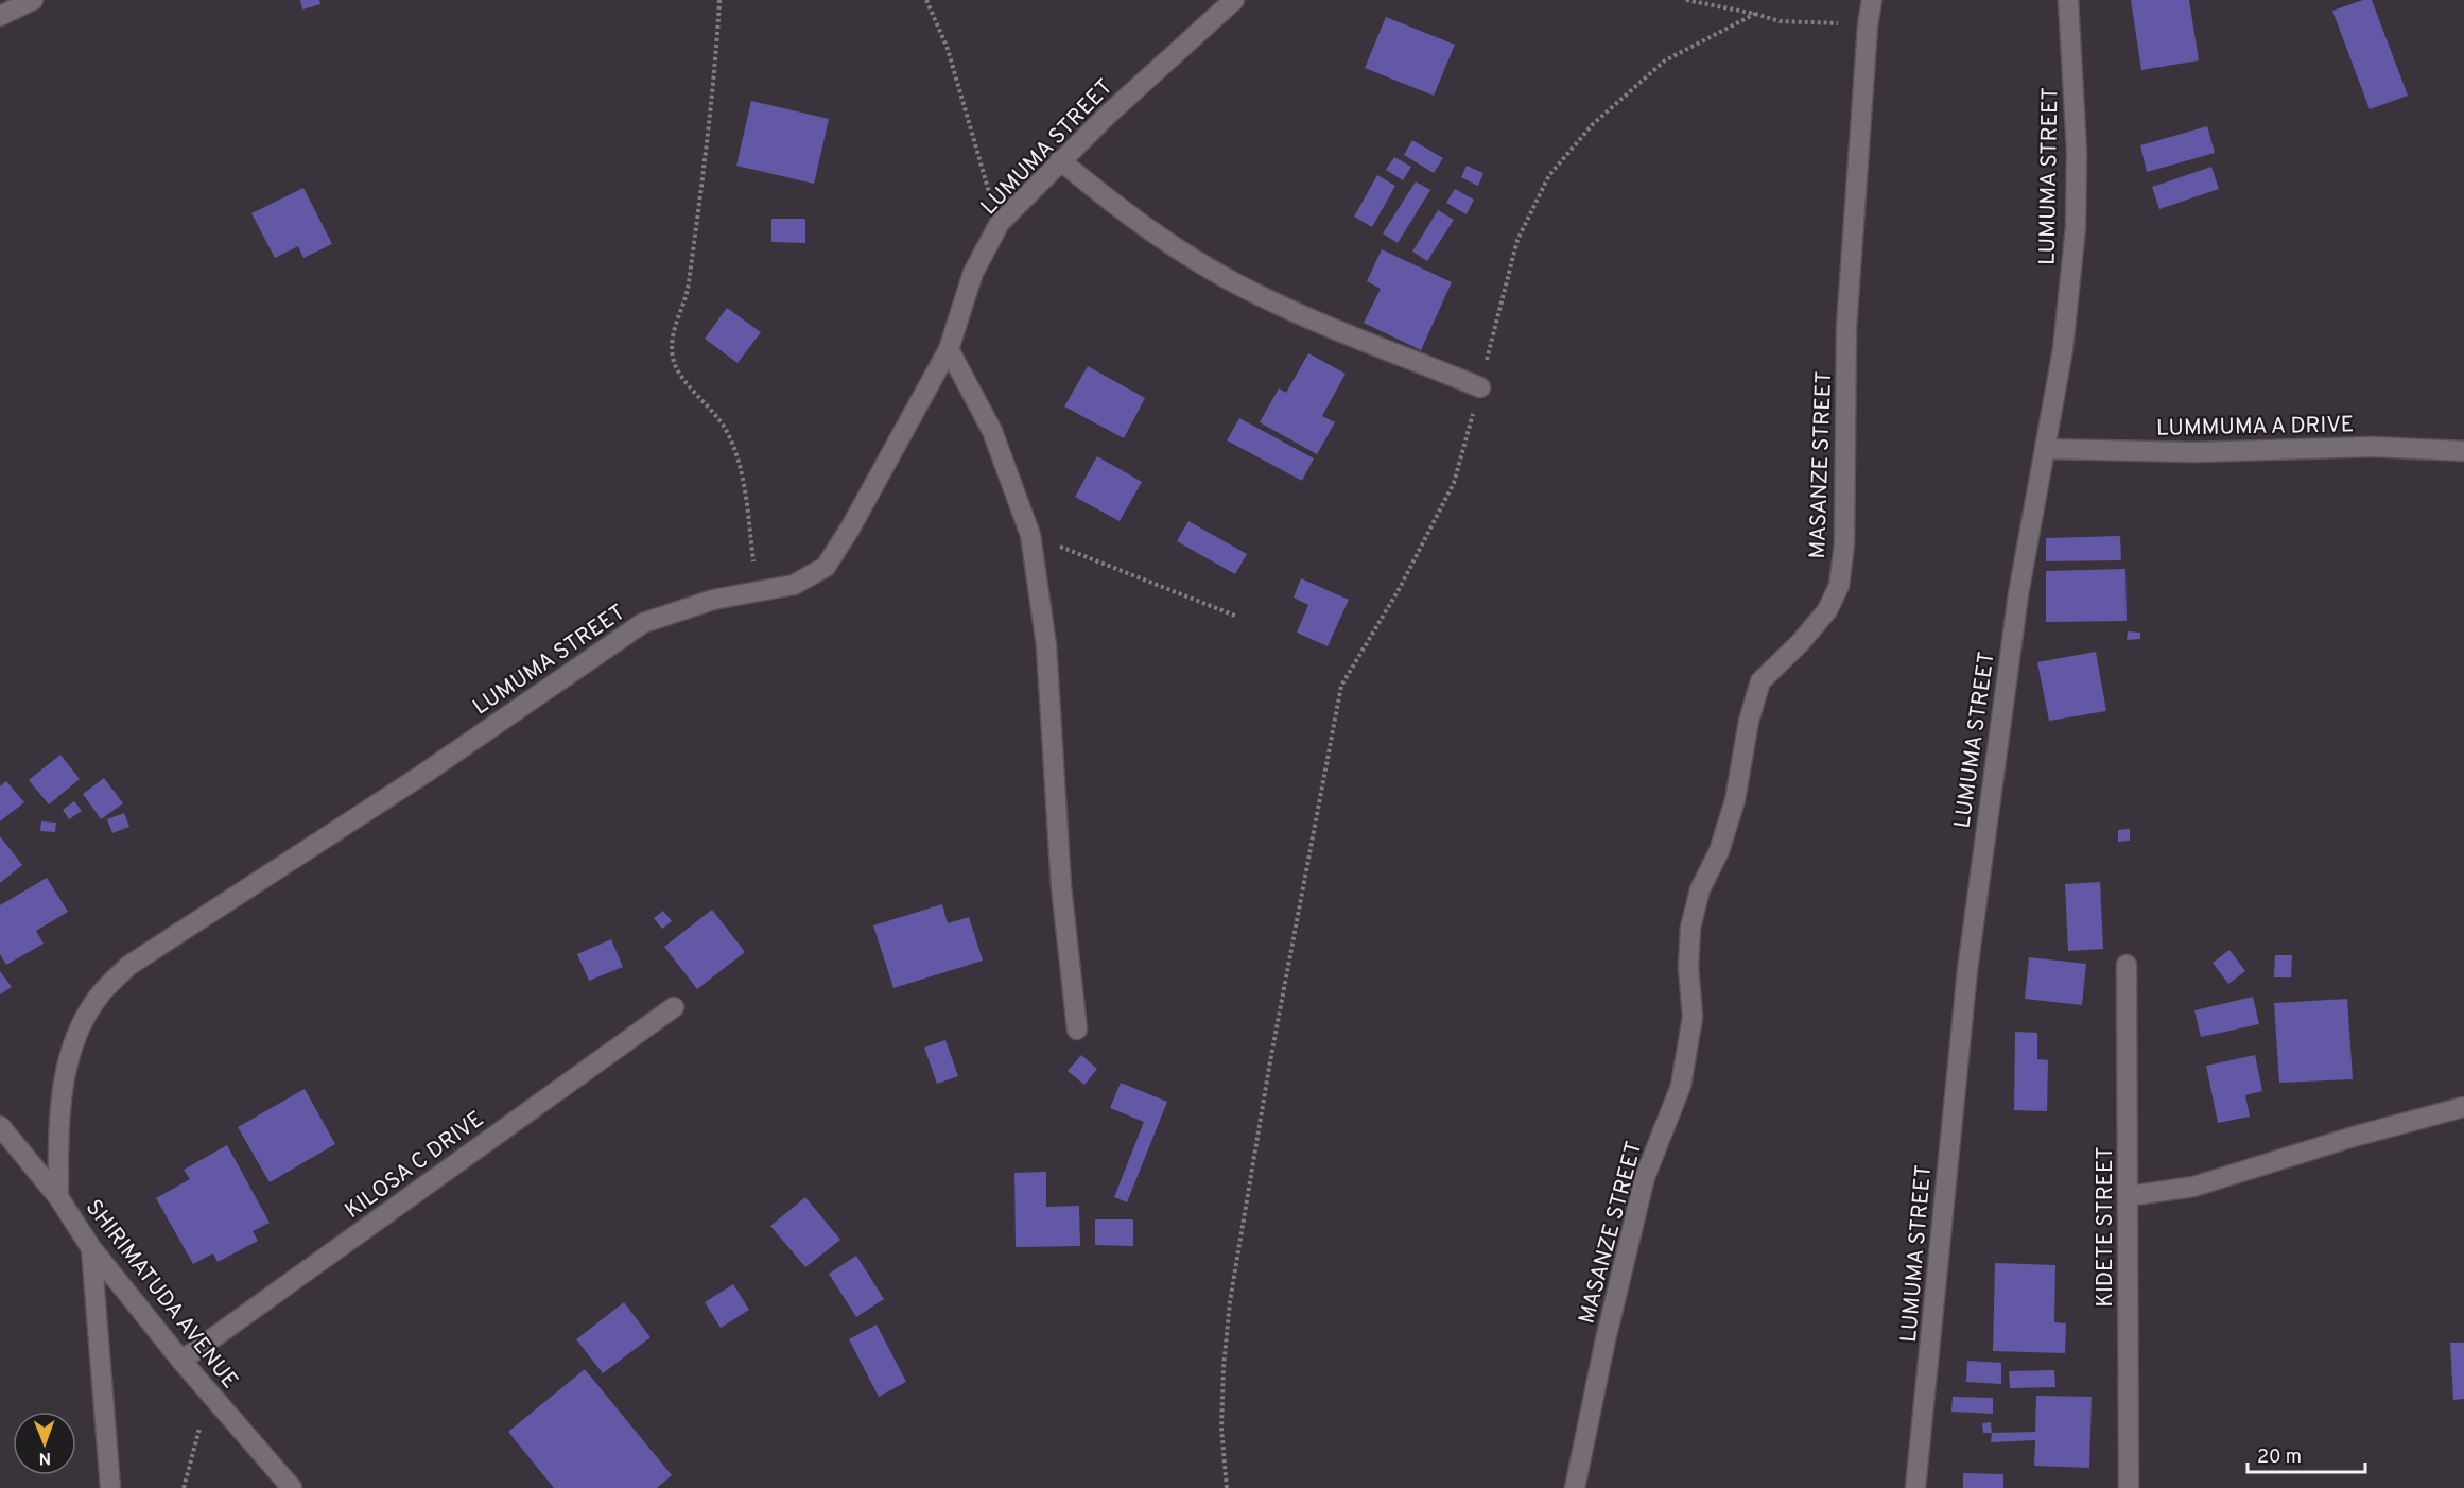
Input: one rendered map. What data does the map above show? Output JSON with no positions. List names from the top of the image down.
{
  "streets": {
    "street": [
      "LUMUMA STREET",
      "LUMMUMA A DRIVE",
      "MASANZE STREET",
      "KILOSA C DRIVE",
      "KIDETE STREET",
      "SHIRIMATUDA AVENUE"
    ]
  },
  "crossings": [
    ["LUMUMA STREET", "LUMMUMA A DRIVE"],
    ["LUMUMA STREET", "SHIRIMATUDA AVENUE"],
    ["KILOSA C DRIVE", "SHIRIMATUDA AVENUE"]
  ],
  "scale_bar": "20 m",
  "north": "bottom"
}
